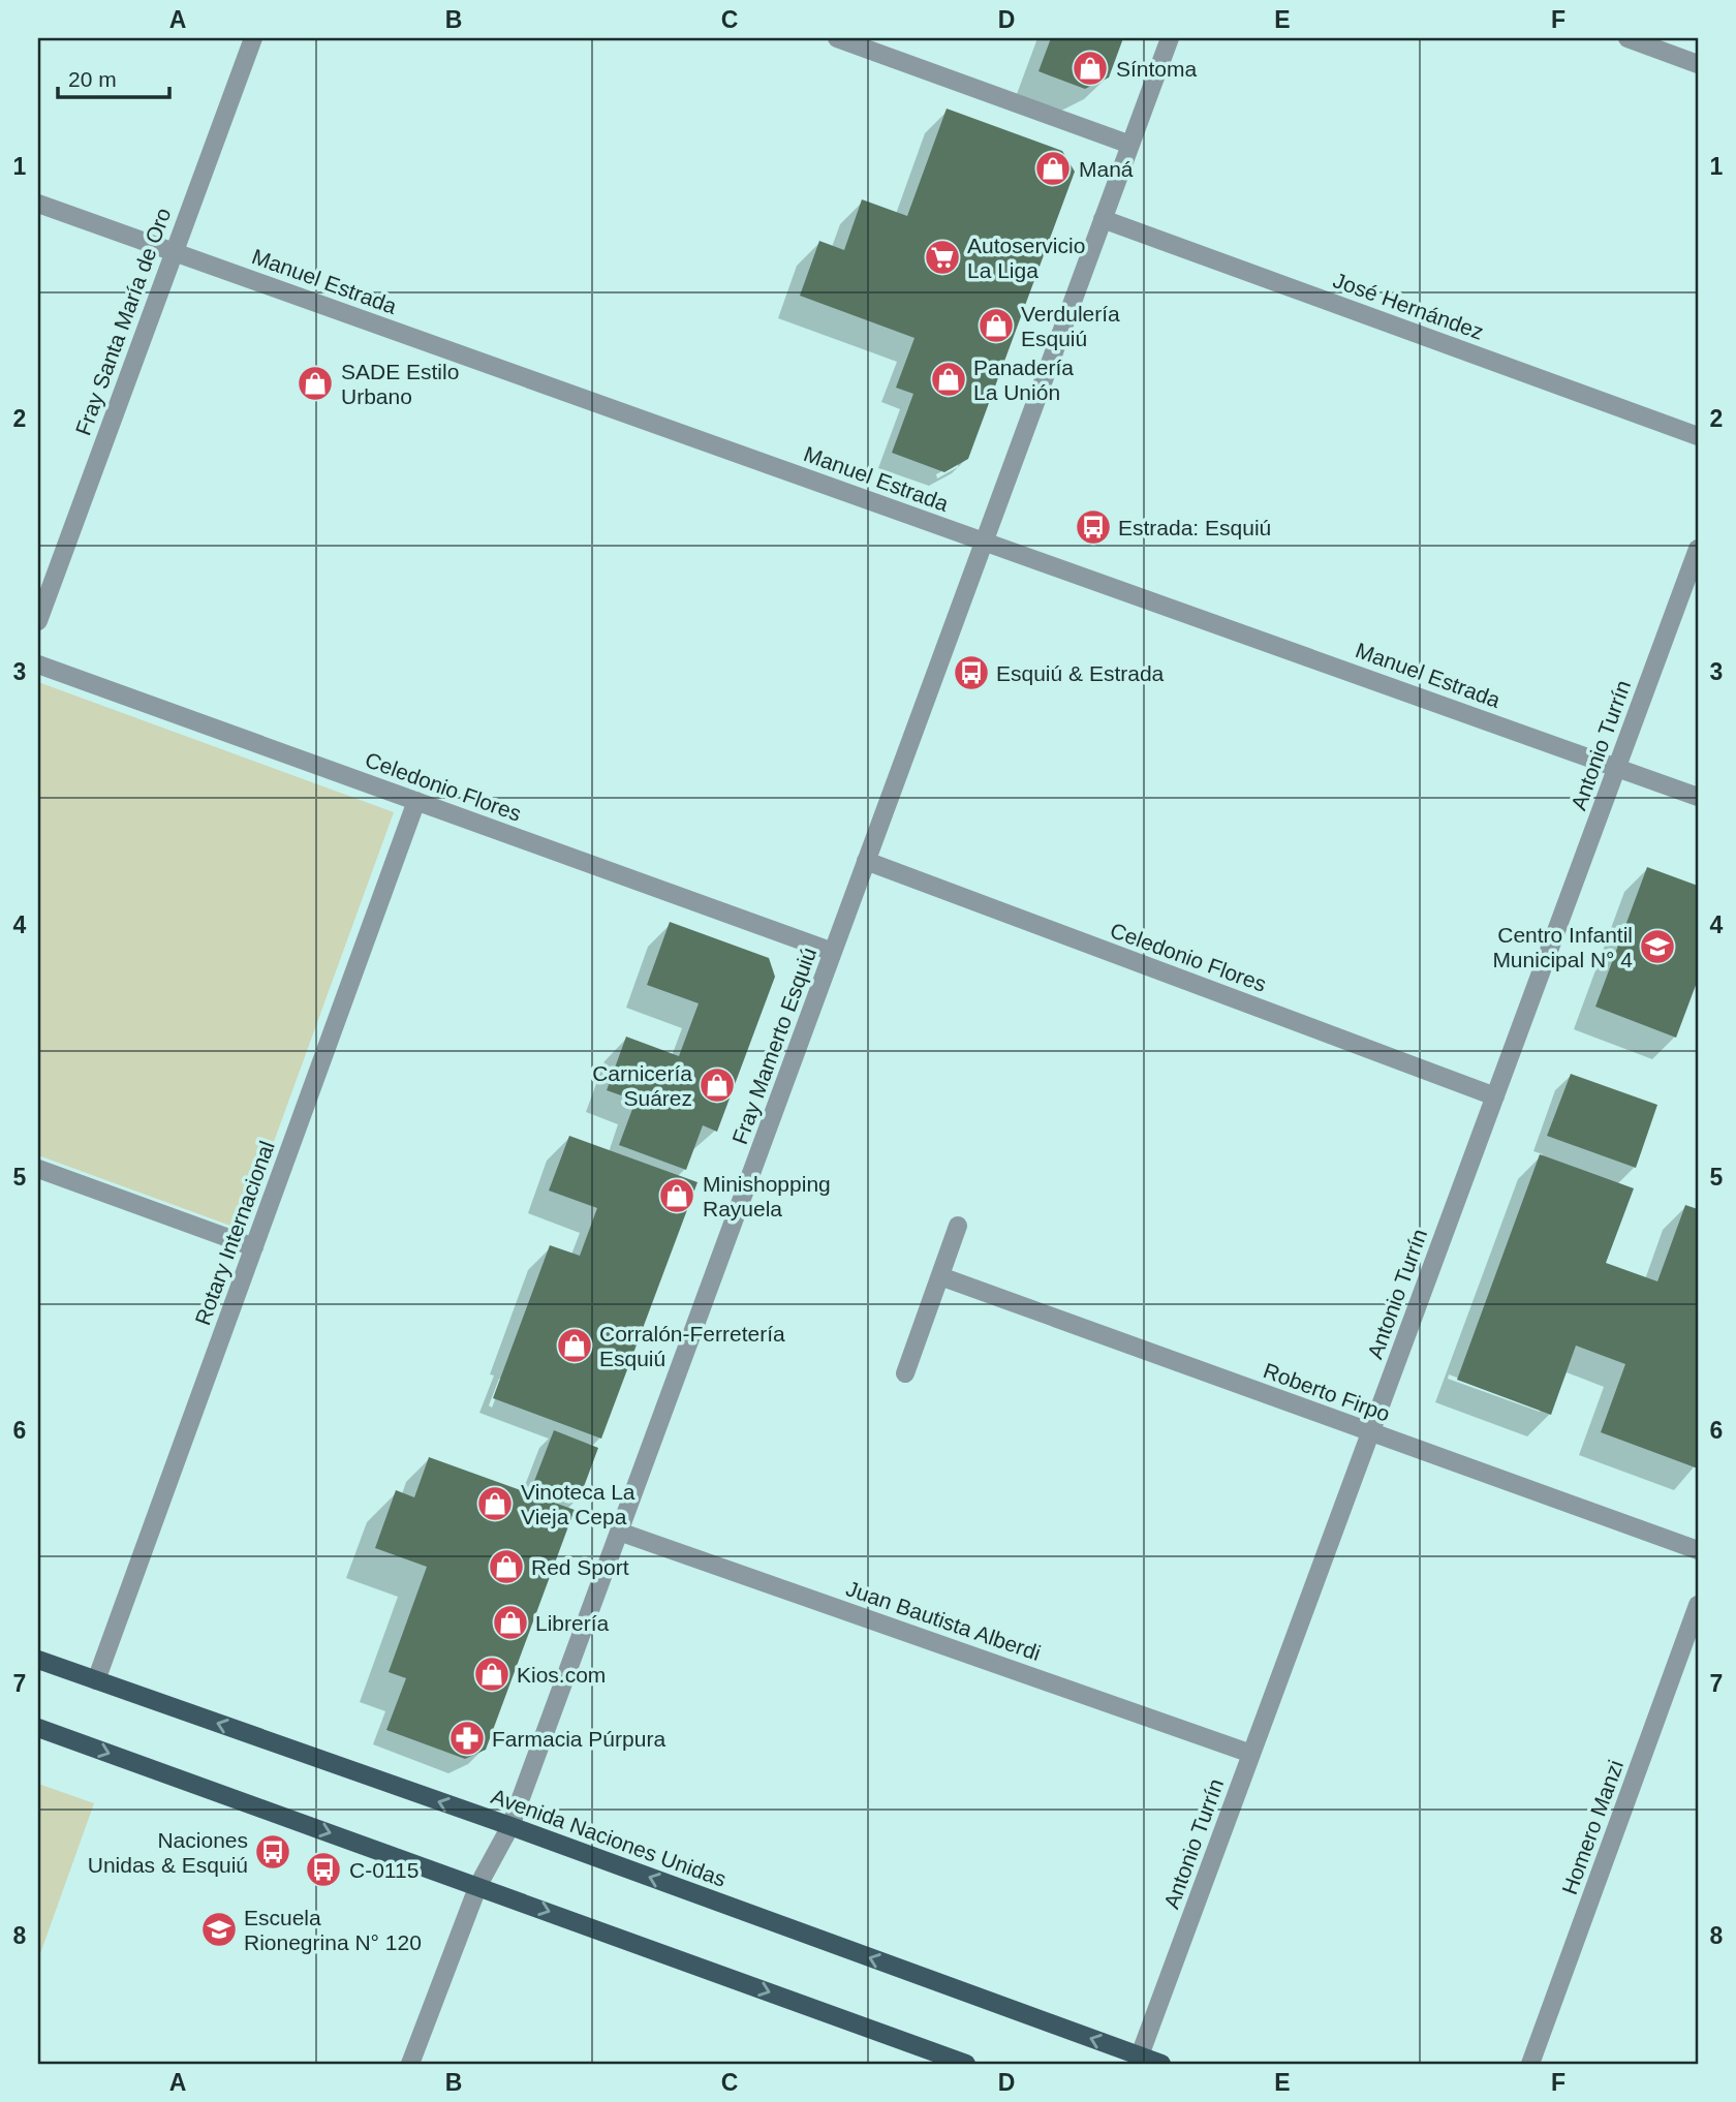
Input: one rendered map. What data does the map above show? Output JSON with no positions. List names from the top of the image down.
{
  "streets": {
    "main road": ["Avenida Naciones Unidas"],
    "street": [
      "Manuel Estrada",
      "José Hernández",
      "Fray Santa María de Oro",
      "Antonio Turrín",
      "Celedonio Flores",
      "Fray Mamerto Esquiú",
      "Rotary Internacional",
      "Roberto Firpo",
      "Juan Bautista Alberdi",
      "Homero Manzi"
    ]
  },
  "crossings": [
    ["Manuel Estrada", "Fray Santa María de Oro"],
    ["Manuel Estrada", "Antonio Turrín"],
    ["Manuel Estrada", "Fray Mamerto Esquiú"],
    ["José Hernández", "Fray Mamerto Esquiú"],
    ["Antonio Turrín", "Celedonio Flores"],
    ["Antonio Turrín", "Roberto Firpo"],
    ["Antonio Turrín", "Juan Bautista Alberdi"],
    ["Antonio Turrín", "Avenida Naciones Unidas"],
    ["Celedonio Flores", "Fray Mamerto Esquiú"],
    ["Celedonio Flores", "Rotary Internacional"],
    ["Fray Mamerto Esquiú", "Juan Bautista Alberdi"],
    ["Fray Mamerto Esquiú", "Avenida Naciones Unidas"],
    ["Rotary Internacional", "Avenida Naciones Unidas"]
  ],
  "places": {
    "shop": [
      "Síntoma",
      "Maná",
      "Verdulería Esquiú",
      "Panadería La Unión",
      "SADE Estilo Urbano",
      "Carnicería Suárez",
      "Minishopping Rayuela",
      "Corralón-Ferretería Esquiú",
      "Vinoteca La Vieja Cepa",
      "Red Sport",
      "Librería",
      "Kios.com"
    ],
    "supermarket": ["Autoservicio La Liga"],
    "bus stop": [
      "Estrada: Esquiú",
      "Esquiú & Estrada",
      "Naciones Unidas & Esquiú",
      "C-0115"
    ],
    "school or university": ["Centro Infantil Municipal N° 4", "Escuela Rionegrina N° 120"],
    "pharmacy": ["Farmacia Púrpura"]
  },
  "scale_bar": "20 m",
  "grid": {
    "columns": [
      "A",
      "B",
      "C",
      "D",
      "E",
      "F"
    ],
    "rows": [
      "1",
      "2",
      "3",
      "4",
      "5",
      "6",
      "7",
      "8"
    ]
  }
}
